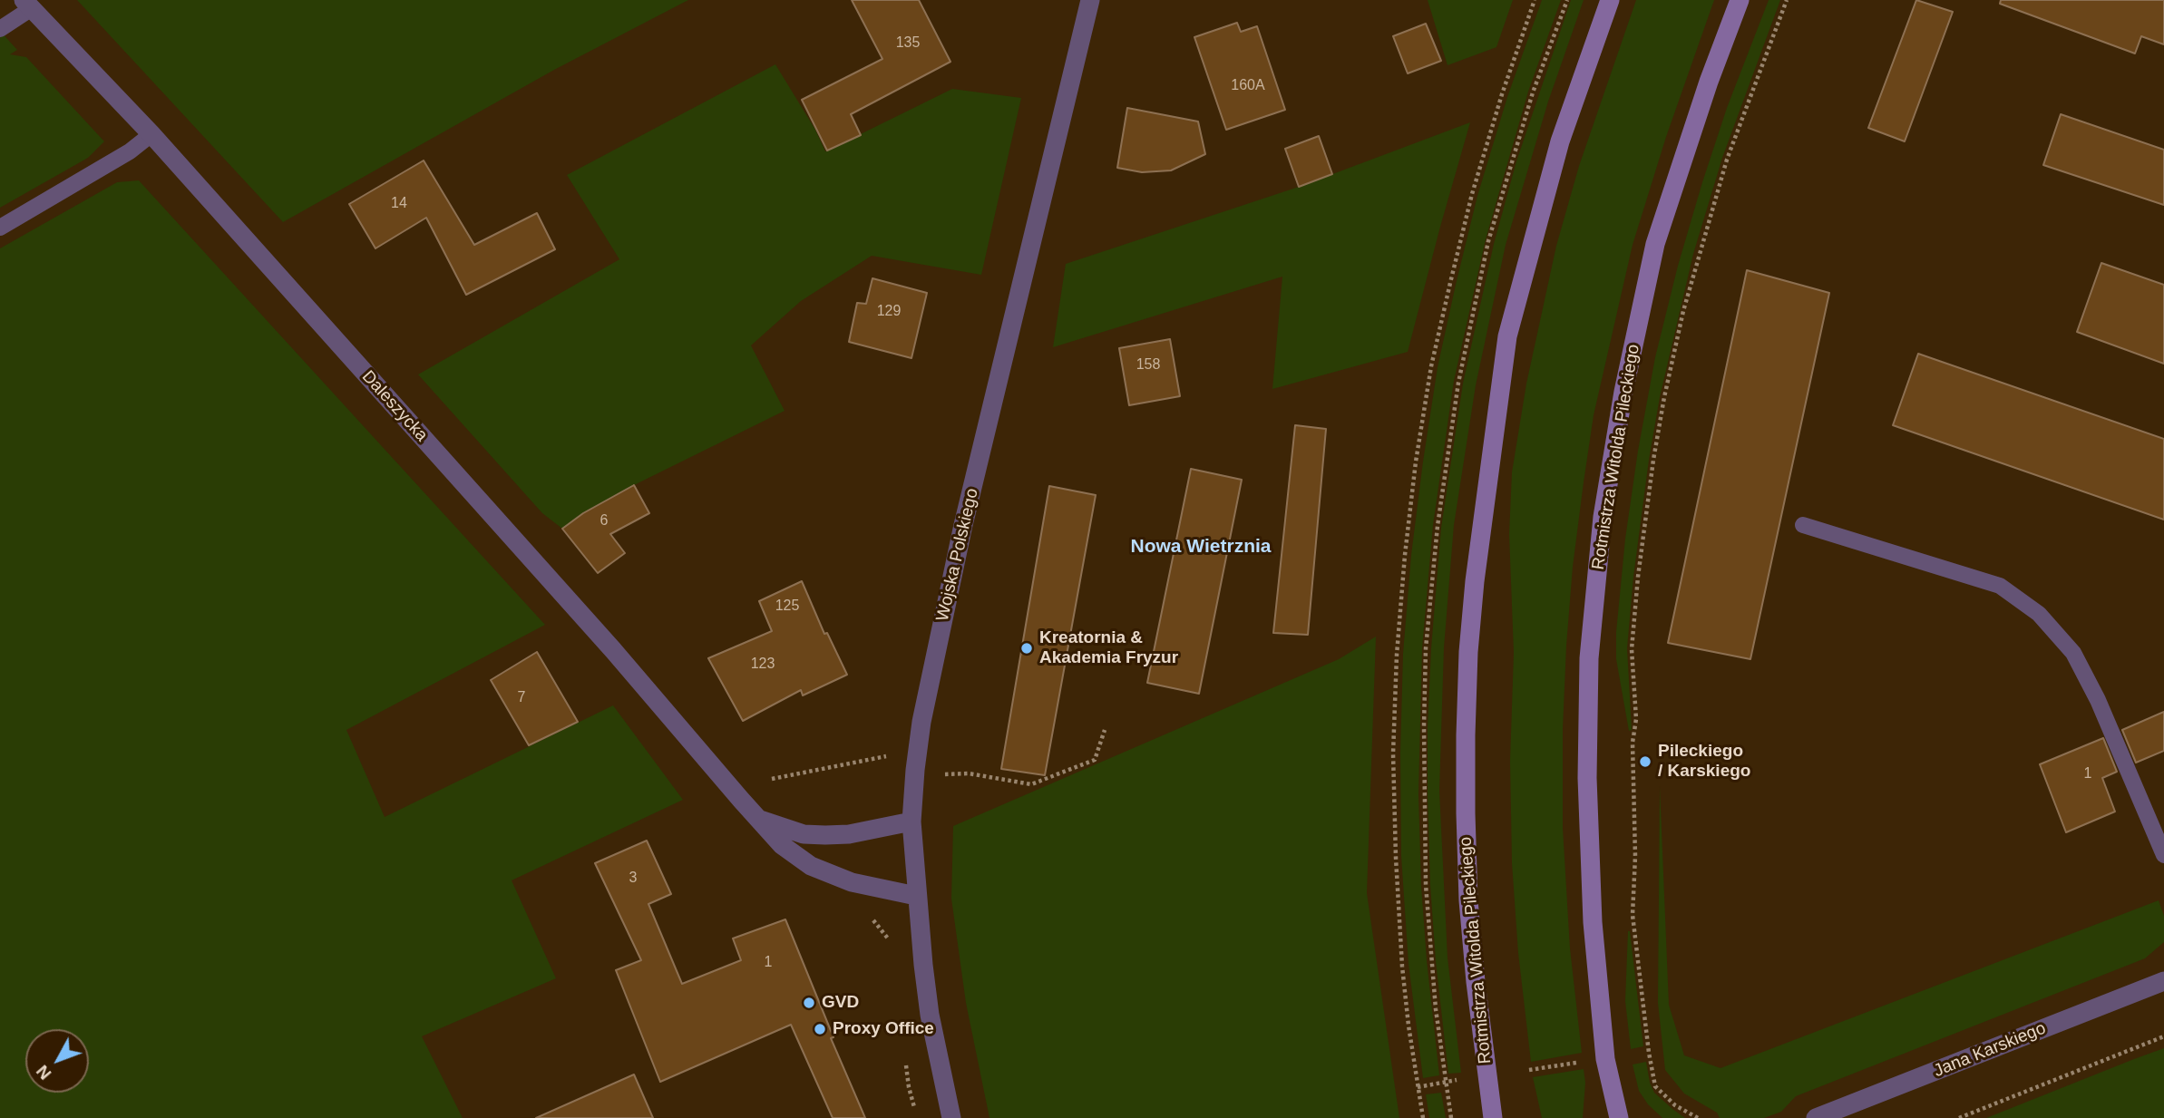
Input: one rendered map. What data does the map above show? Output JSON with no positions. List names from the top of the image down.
{
  "streets": {
    "main road": ["Rotmistrza Witolda Pileckiego"],
    "street": ["Daleszycka", "Wojska Polskiego", "Jana Karskiego"]
  },
  "crossings": [
    ["Daleszycka", "Wojska Polskiego"]
  ],
  "districts": ["Nowa Wietrznia"],
  "places": [
    "Kreatornia & Akademia Fryzur",
    "Pileckiego / Karskiego",
    "GVD",
    "Proxy Office"
  ],
  "house_numbers": [
    "135",
    "160A",
    "14",
    "129",
    "158",
    "6",
    "125",
    "123",
    "7",
    "1",
    "3",
    "1"
  ],
  "north": "bottom left"
}
